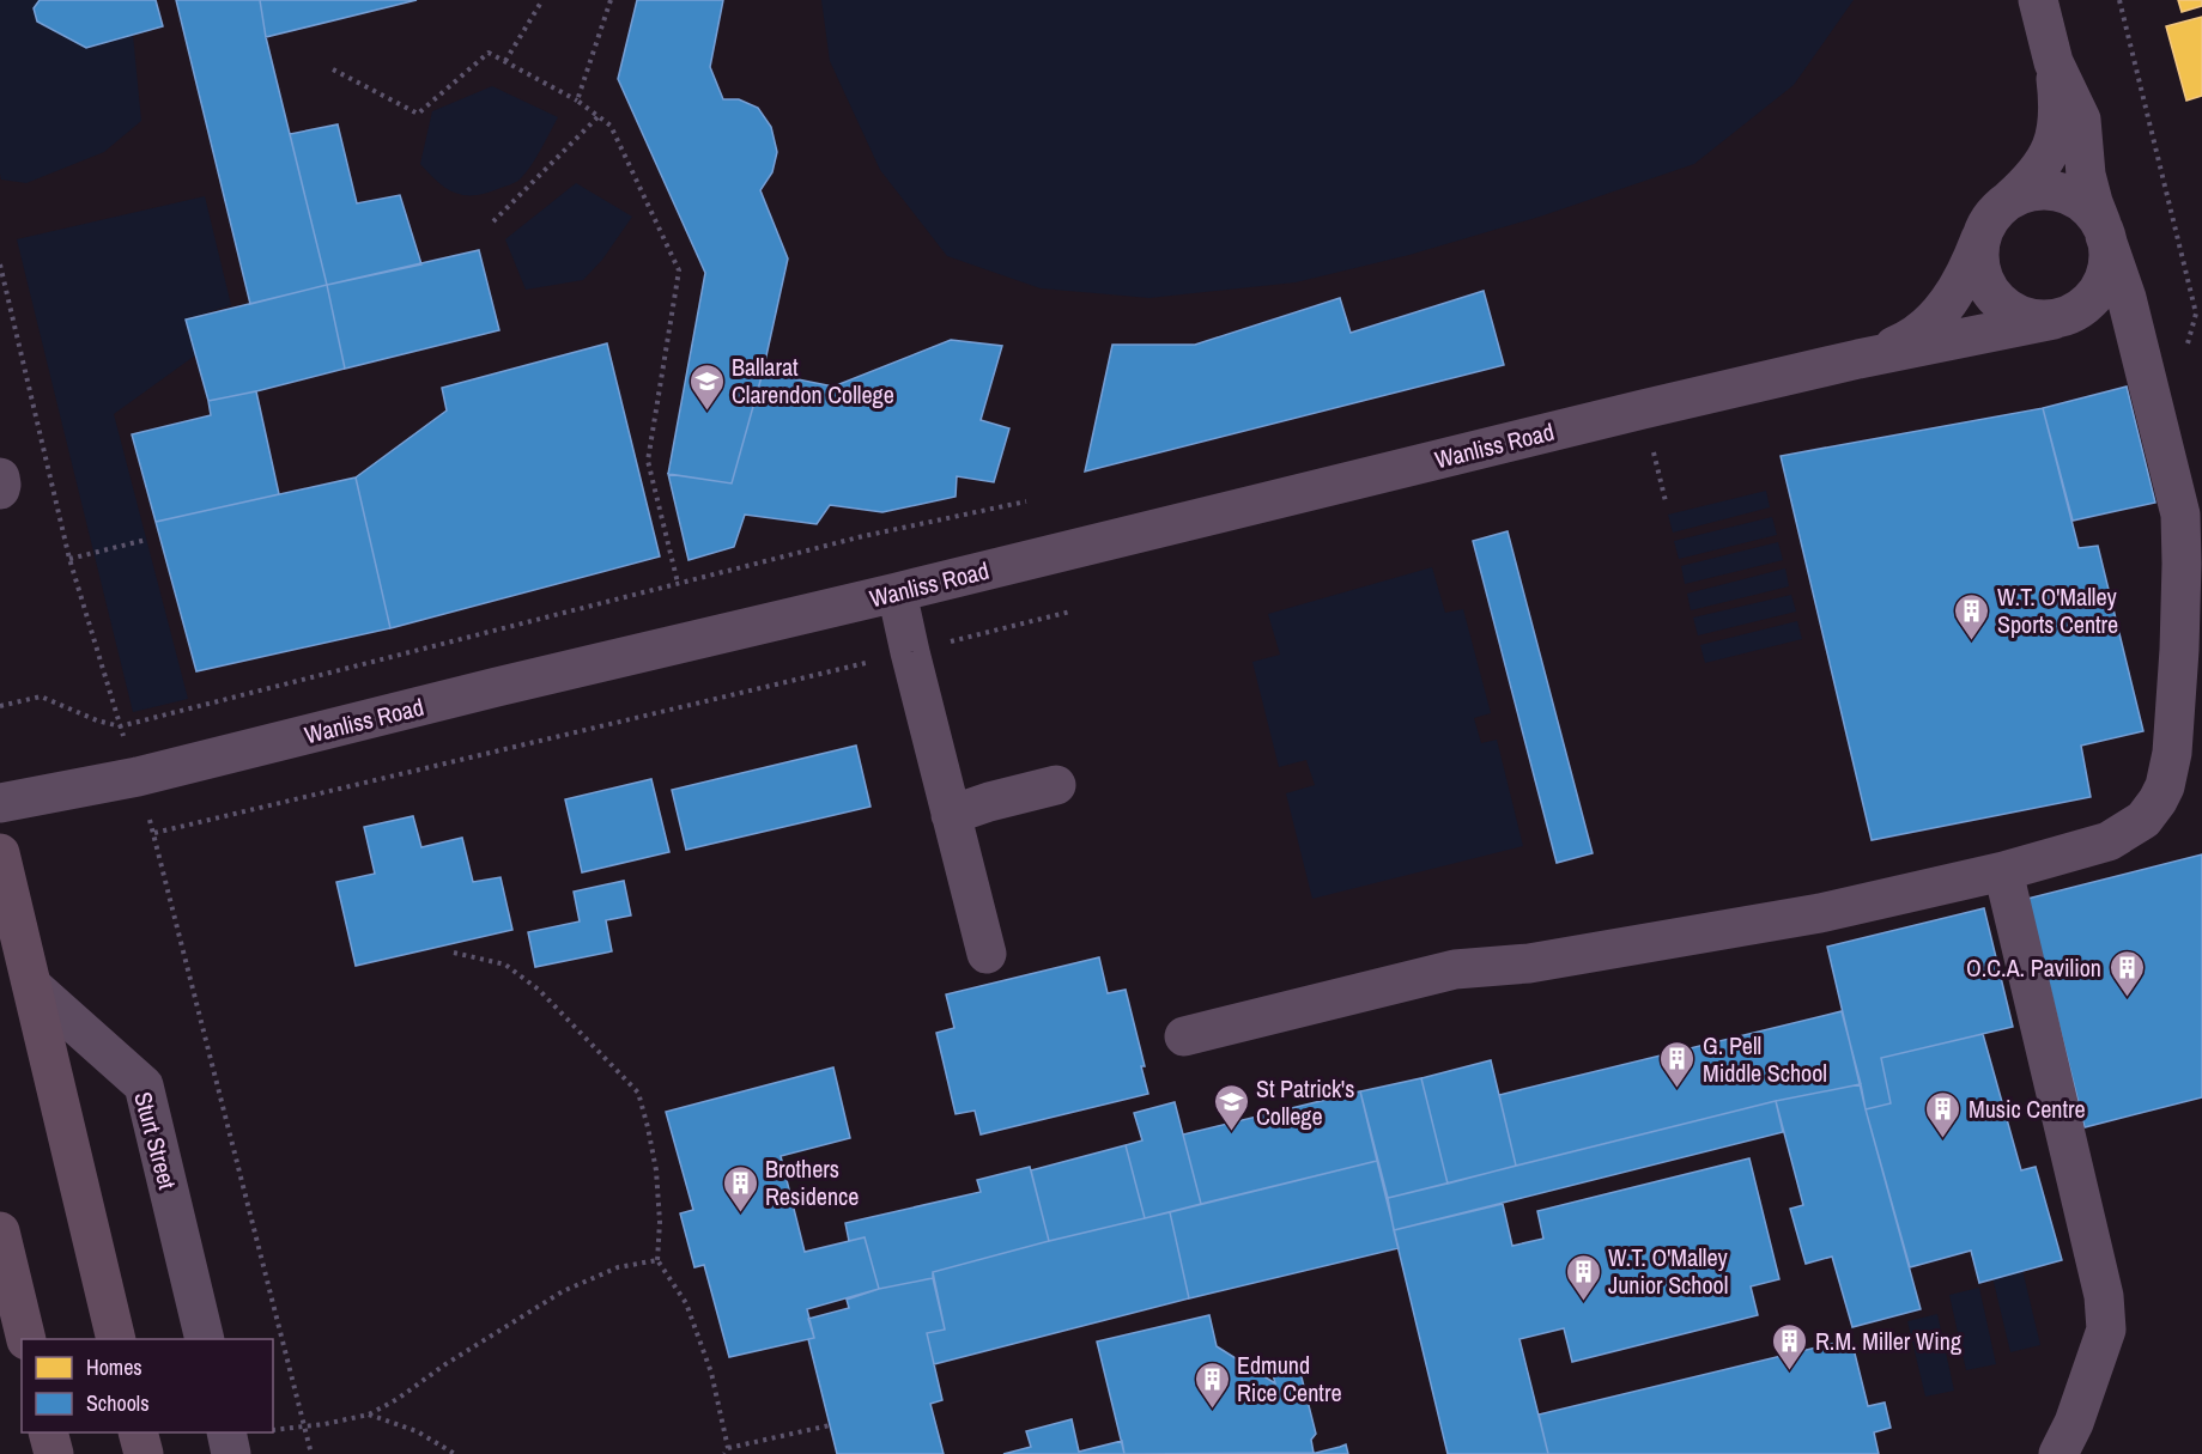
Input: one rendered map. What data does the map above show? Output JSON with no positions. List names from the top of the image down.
{
  "streets": {
    "street": ["Wanliss Road", "Sturt Street"]
  },
  "places": {
    "school or university": ["Ballarat Clarendon College", "St Patrick's College"],
    "building": [
      "W.T. O'Malley Sports Centre",
      "O.C.A. Pavilion",
      "G. Pell Middle School",
      "Music Centre",
      "Brothers Residence",
      "W.T. O'Malley Junior School",
      "R.M. Miller Wing",
      "Edmund Rice Centre"
    ]
  },
  "legend": ["Homes", "Schools"]
}
